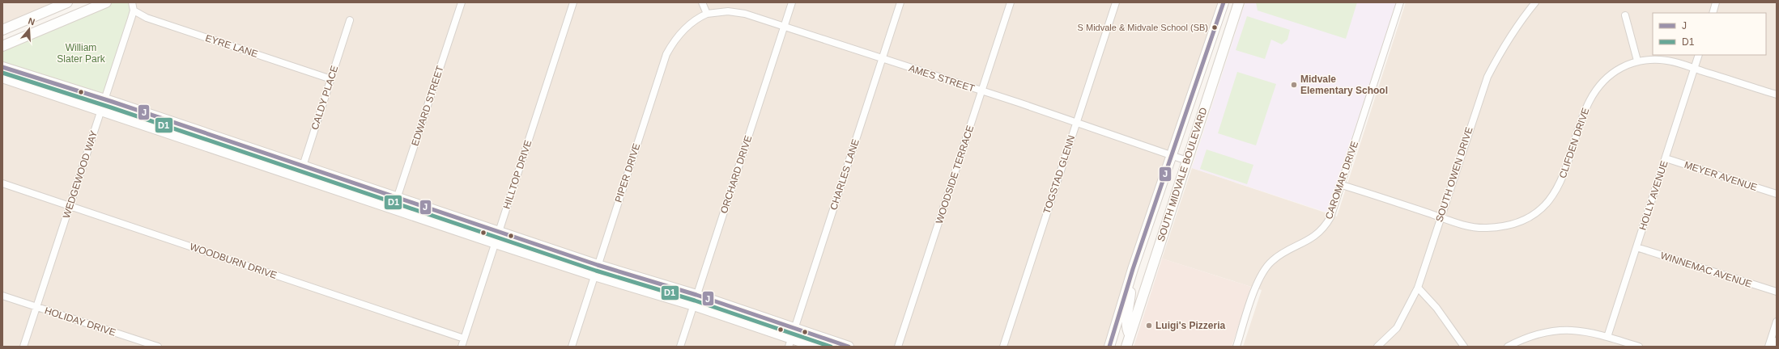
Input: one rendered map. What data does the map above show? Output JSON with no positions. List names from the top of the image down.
{
  "streets": {
    "street": [
      "EYRE LANE",
      "AMES STREET",
      "CALDY PLACE",
      "EDWARD STREET",
      "CLIFDEN DRIVE",
      "PIPER DRIVE",
      "WEDGEWOOD WAY",
      "HILLTOP DRIVE",
      "ORCHARD DRIVE",
      "CHARLES LANE",
      "WOODSIDE TERRACE",
      "TOGSTAD GLENN",
      "SOUTH MIDVALE BOULEVARD",
      "SOUTH OWEN DRIVE",
      "MEYER AVENUE",
      "CAROMAR DRIVE",
      "HOLLY AVENUE",
      "WOODBURN DRIVE",
      "WINNEMAC AVENUE",
      "HOLIDAY DRIVE"
    ]
  },
  "crossings": [
    ["EYRE LANE", "CALDY PLACE"],
    ["EYRE LANE", "WEDGEWOOD WAY"],
    ["AMES STREET", "PIPER DRIVE"],
    ["AMES STREET", "ORCHARD DRIVE"],
    ["AMES STREET", "CHARLES LANE"],
    ["AMES STREET", "WOODSIDE TERRACE"],
    ["AMES STREET", "TOGSTAD GLENN"],
    ["AMES STREET", "SOUTH MIDVALE BOULEVARD"],
    ["CLIFDEN DRIVE", "SOUTH OWEN DRIVE"],
    ["CLIFDEN DRIVE", "CAROMAR DRIVE"],
    ["CLIFDEN DRIVE", "HOLLY AVENUE"],
    ["WEDGEWOOD WAY", "WOODBURN DRIVE"],
    ["WEDGEWOOD WAY", "HOLIDAY DRIVE"],
    ["HILLTOP DRIVE", "WOODBURN DRIVE"],
    ["MEYER AVENUE", "HOLLY AVENUE"],
    ["HOLLY AVENUE", "WINNEMAC AVENUE"]
  ],
  "parks": ["William Slater Park"],
  "places": ["S Midvale & Midvale School (SB)", "Midvale Elementary School", "Luigi's Pizzeria"],
  "lines": ["transit line J", "transit line D1"],
  "legend": ["J", "D1"],
  "north": "top"
}
